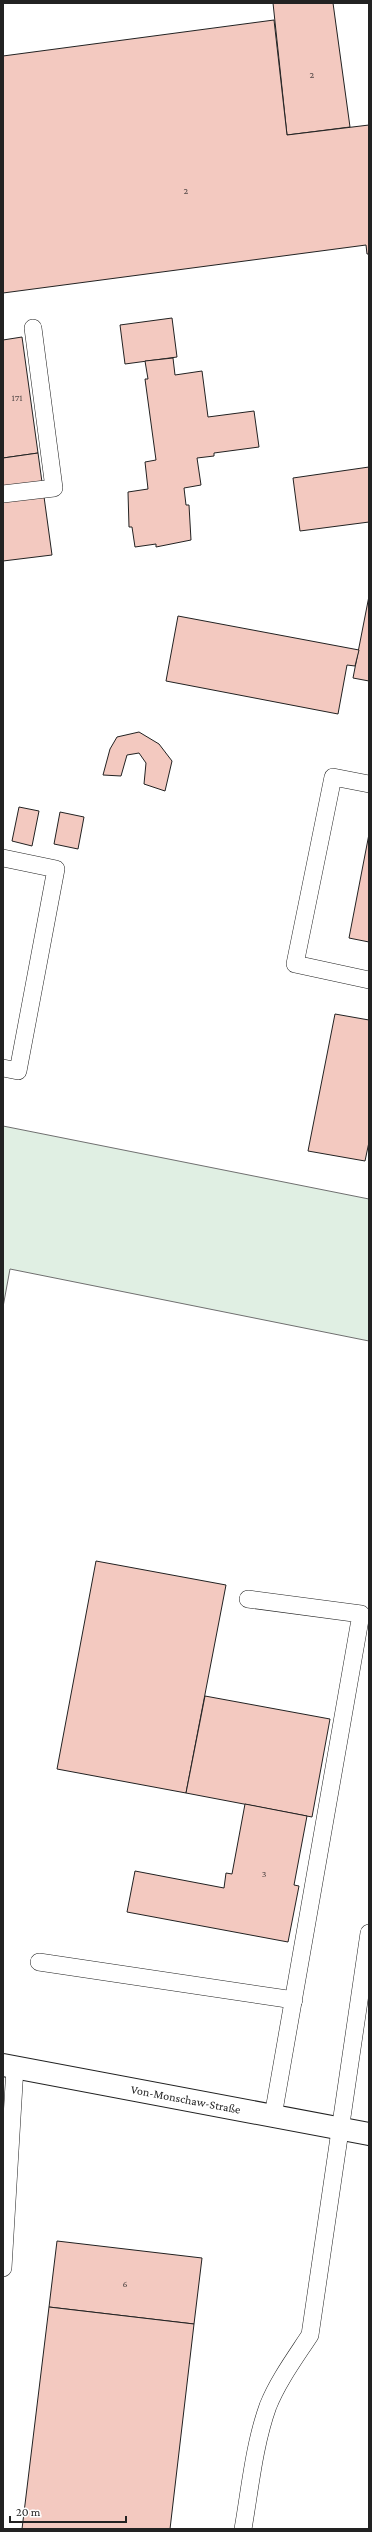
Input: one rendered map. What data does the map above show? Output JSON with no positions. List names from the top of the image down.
{
  "streets": {
    "street": ["Von-Monschaw-Straße"]
  },
  "house_numbers": [
    "2",
    "2",
    "171",
    "3",
    "6"
  ],
  "scale_bar": "20 m"
}
